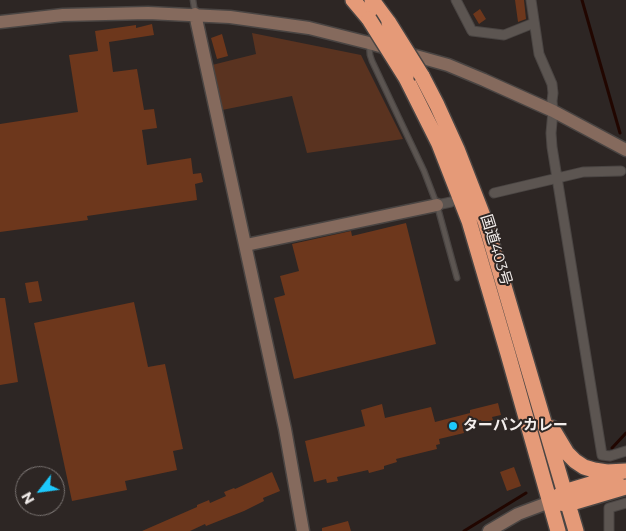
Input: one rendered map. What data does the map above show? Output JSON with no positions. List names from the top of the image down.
{
  "streets": {
    "highway": ["国道403号"]
  },
  "places": ["ターバンカレー"],
  "north": "bottom left"
}
